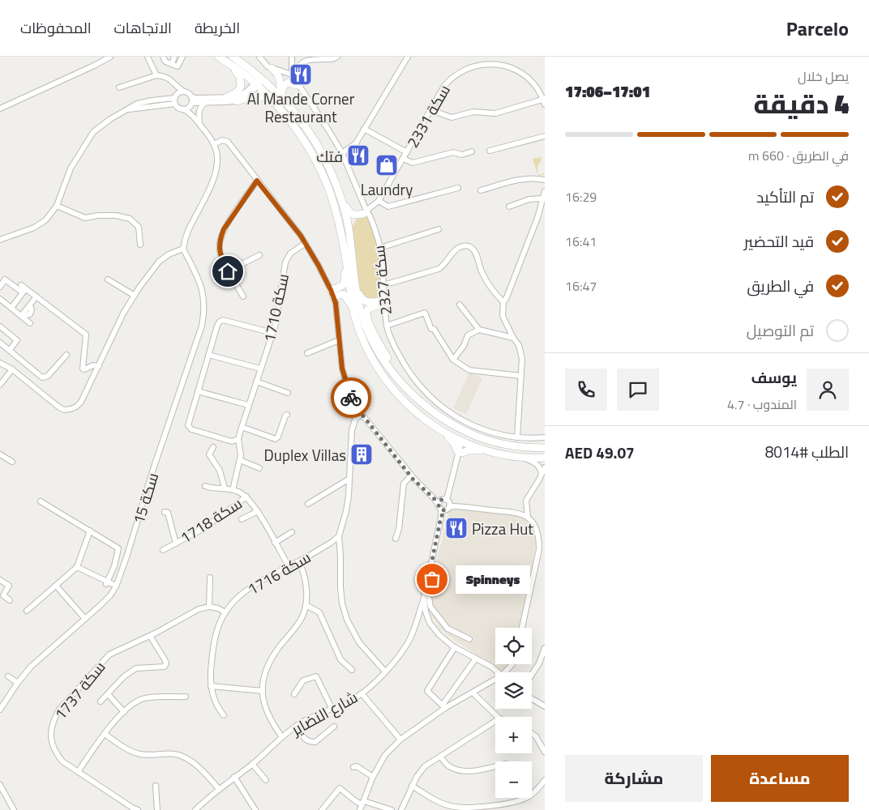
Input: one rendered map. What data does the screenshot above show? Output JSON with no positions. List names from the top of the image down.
{
  "streets": {
    "street": [
      "سكة 2331",
      "سكة 2327",
      "سكة 1710",
      "سكة 15",
      "سكة 1718",
      "سكة 1716",
      "سكة 1737",
      "شارع النضاير"
    ]
  },
  "crossings": [
    ["سكة 2331", "سكة 2327"],
    ["سكة 1710", "سكة 1718"],
    ["سكة 1718", "سكة 1716"]
  ],
  "places": {
    "restaurant": ["Al Mande Corner Restaurant", "فتك", "Pizza Hut"],
    "shop": ["Laundry"],
    "building": ["Duplex Villas"],
    "other": ["Spinneys"]
  },
  "page": {
    "header": "Parcelo",
    "nav": ["الخريطة", "الاتجاهات", "المحفوظات"],
    "heading": ["4 دقيقة", "يصل خلال", "17:01–17:06"],
    "panel": [
      "يوسف",
      "المندوب · 4.7",
      "الطلب #8014",
      "AED 49.07"
    ],
    "bar": "في الطريق · 660 m",
    "list": [
      ["تم التأكيد", "16:29"],
      ["قيد التحضير", "16:41"],
      ["في الطريق", "16:47"],
      "تم التوصيل"
    ],
    "bubble": "Spinneys",
    "map_buttons": ["+", "−"],
    "buttons": ["مساعدة", "مشاركة"]
  }
}
